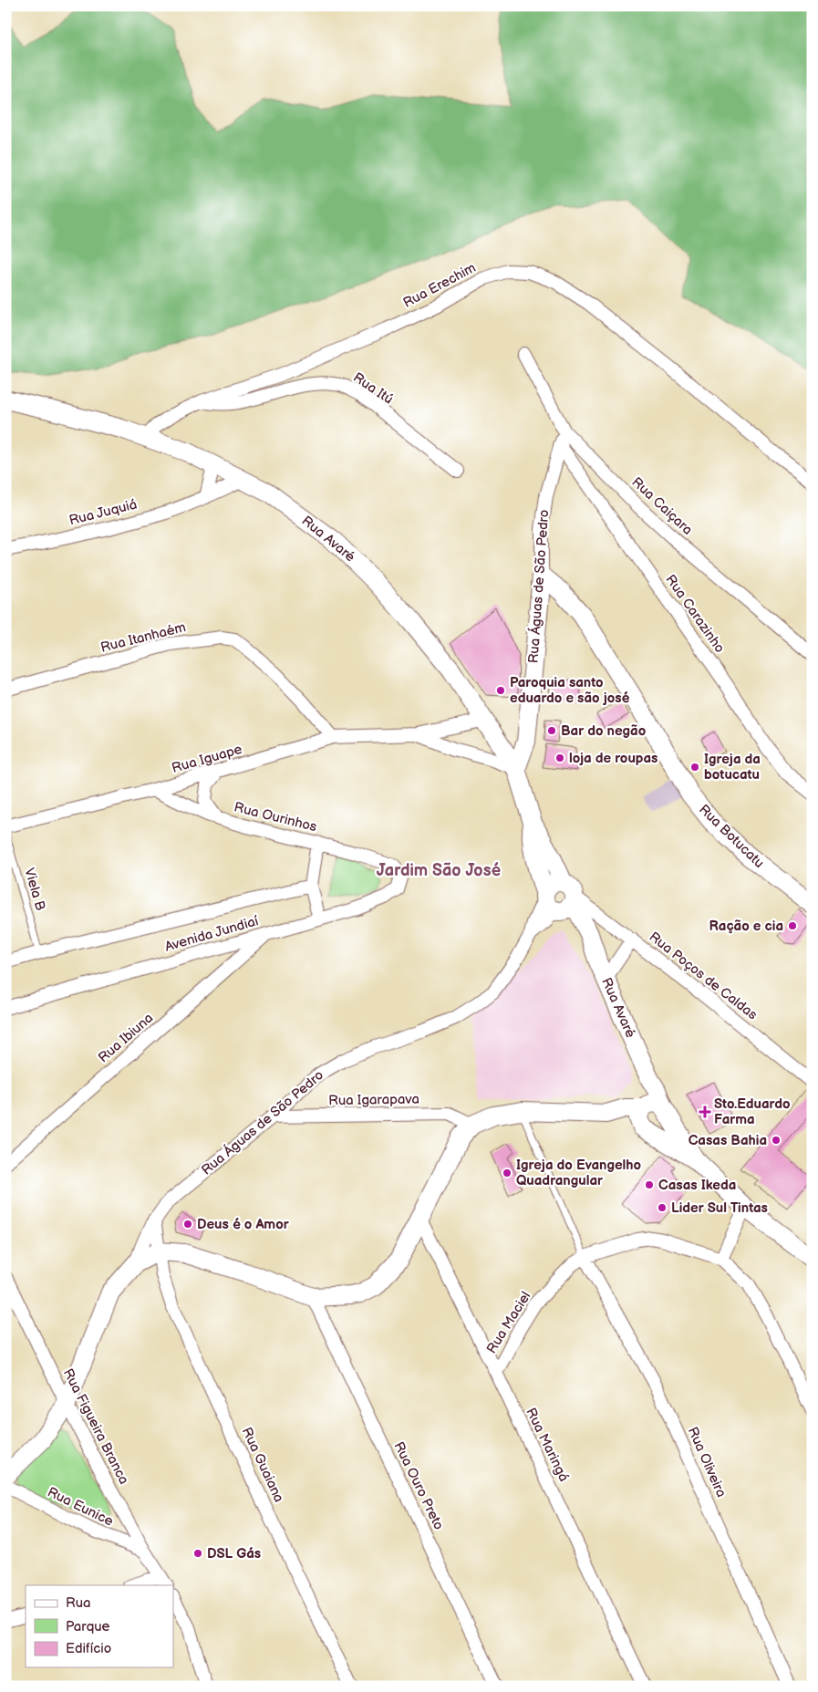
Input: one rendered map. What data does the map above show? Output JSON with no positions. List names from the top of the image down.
{
  "streets": {
    "main road": ["Rua Avaré", "Rua Águas de São Pedro", "Rua Botucatu"],
    "street": [
      "Rua Erechim",
      "Rua Itú",
      "Rua Caiçara",
      "Rua Juquiá",
      "Rua Carazinho",
      "Rua Itanhaém",
      "Rua Iguape",
      "Rua Ourinhos",
      "Avenida Jundiaí",
      "Rua Poços de Caldas",
      "Rua Ibiuna",
      "Rua Igarapava",
      "Rua Maciel",
      "Rua Figueira Branca",
      "Rua Maringá",
      "Rua Oliveira",
      "Rua Guaiana",
      "Rua Ouro Preto",
      "Rua Eunice"
    ],
    "lane": ["Viela B"]
  },
  "crossings": [
    ["Rua Erechim", "Rua Itú"],
    ["Rua Erechim", "Rua Avaré"],
    ["Rua Caiçara", "Rua Águas de São Pedro"],
    ["Rua Juquiá", "Rua Avaré"],
    ["Rua Avaré", "Rua Águas de São Pedro"],
    ["Rua Avaré", "Rua Iguape"],
    ["Rua Avaré", "Rua Poços de Caldas"],
    ["Rua Águas de São Pedro", "Rua Carazinho"],
    ["Rua Águas de São Pedro", "Rua Iguape"],
    ["Rua Águas de São Pedro", "Rua Botucatu"],
    ["Rua Águas de São Pedro", "Rua Poços de Caldas"],
    ["Rua Águas de São Pedro", "Rua Igarapava"],
    ["Rua Itanhaém", "Rua Iguape"],
    ["Rua Iguape", "Rua Ourinhos"],
    ["Rua Ourinhos", "Avenida Jundiaí"],
    ["Viela B", "Avenida Jundiaí"],
    ["Avenida Jundiaí", "Rua Ibiuna"],
    ["Rua Maciel", "Rua Maringá"],
    ["Rua Maciel", "Rua Oliveira"],
    ["Rua Figueira Branca", "Rua Eunice"]
  ],
  "districts": ["Jardim São José"],
  "places": {
    "other": [
      "Paroquia santo eduardo e são josé",
      "Bar do negão",
      "loja de roupas",
      "Igreja da botucatu",
      "Ração e cia",
      "Casas Bahia",
      "Igreja do Evangelho Quadrangular",
      "Casas Ikeda",
      "Lider Sul Tintas",
      "Deus é o Amor",
      "DSL Gás"
    ],
    "health": ["Sto.Eduardo Farma"]
  },
  "legend": ["Rua", "Parque", "Edifício"]
}
